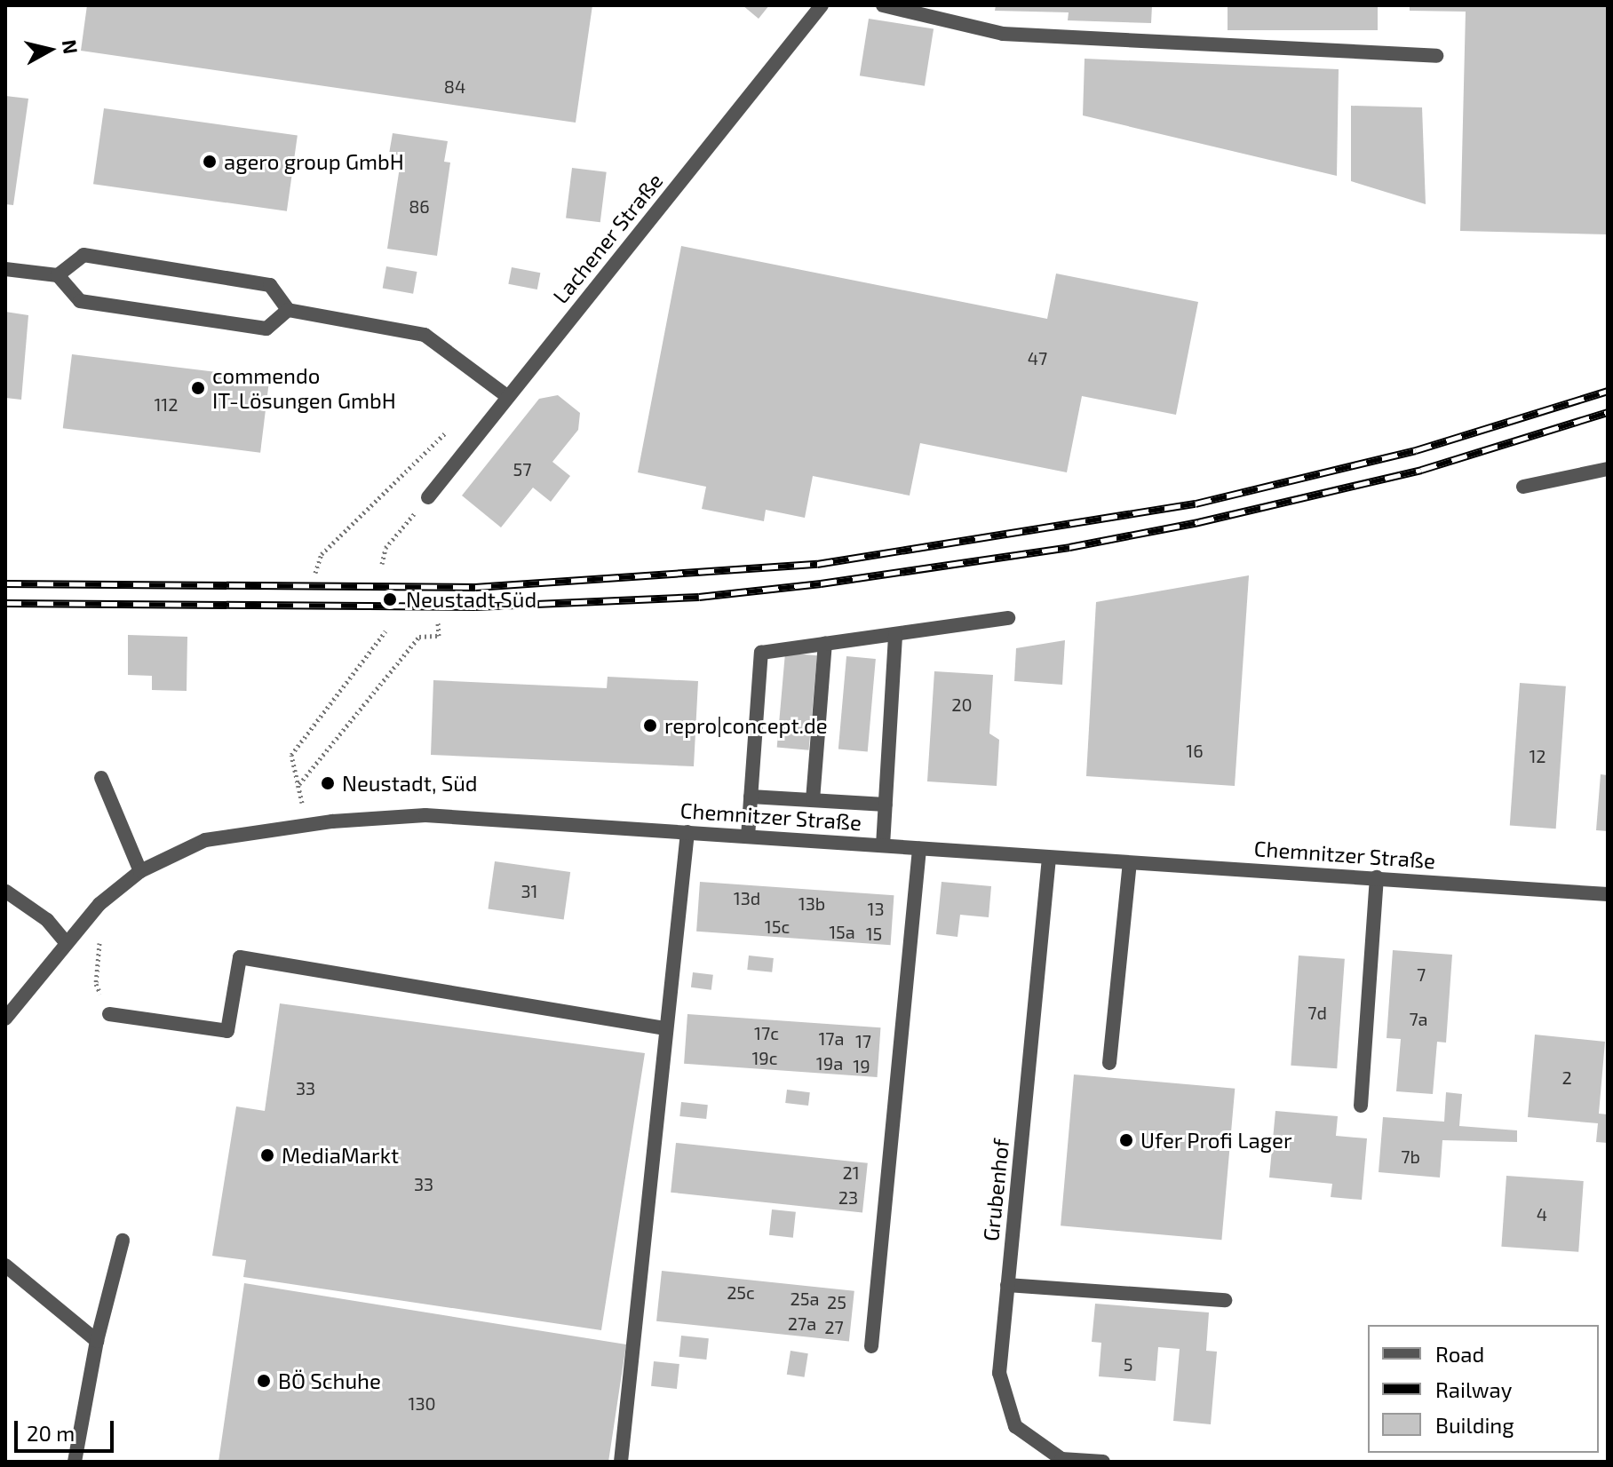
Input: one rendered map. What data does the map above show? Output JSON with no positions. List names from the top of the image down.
{
  "streets": {
    "street": ["Lachener Straße", "Chemnitzer Straße", "Grubenhof"]
  },
  "crossings": [
    ["Chemnitzer Straße", "Grubenhof"]
  ],
  "places": [
    "agero group GmbH",
    "commendo IT-Lösungen GmbH",
    "Neustadt Süd",
    "repro|concept.de",
    "Neustadt, Süd",
    "Ufer Profi Lager",
    "MediaMarkt",
    "BÖ Schuhe"
  ],
  "house_numbers": [
    "84",
    "86",
    "47",
    "112",
    "57",
    "20",
    "16",
    "12",
    "31",
    "13d",
    "13b",
    "13",
    "15c",
    "15a",
    "15",
    "7",
    "7d",
    "7a",
    "17c",
    "17a",
    "17",
    "19c",
    "19a",
    "19",
    "2",
    "33",
    "7b",
    "21",
    "33",
    "23",
    "4",
    "25c",
    "25a",
    "25",
    "27a",
    "27",
    "5",
    "130"
  ],
  "legend": ["Road", "Railway", "Building"],
  "scale_bar": "20 m",
  "north": "right"
}
